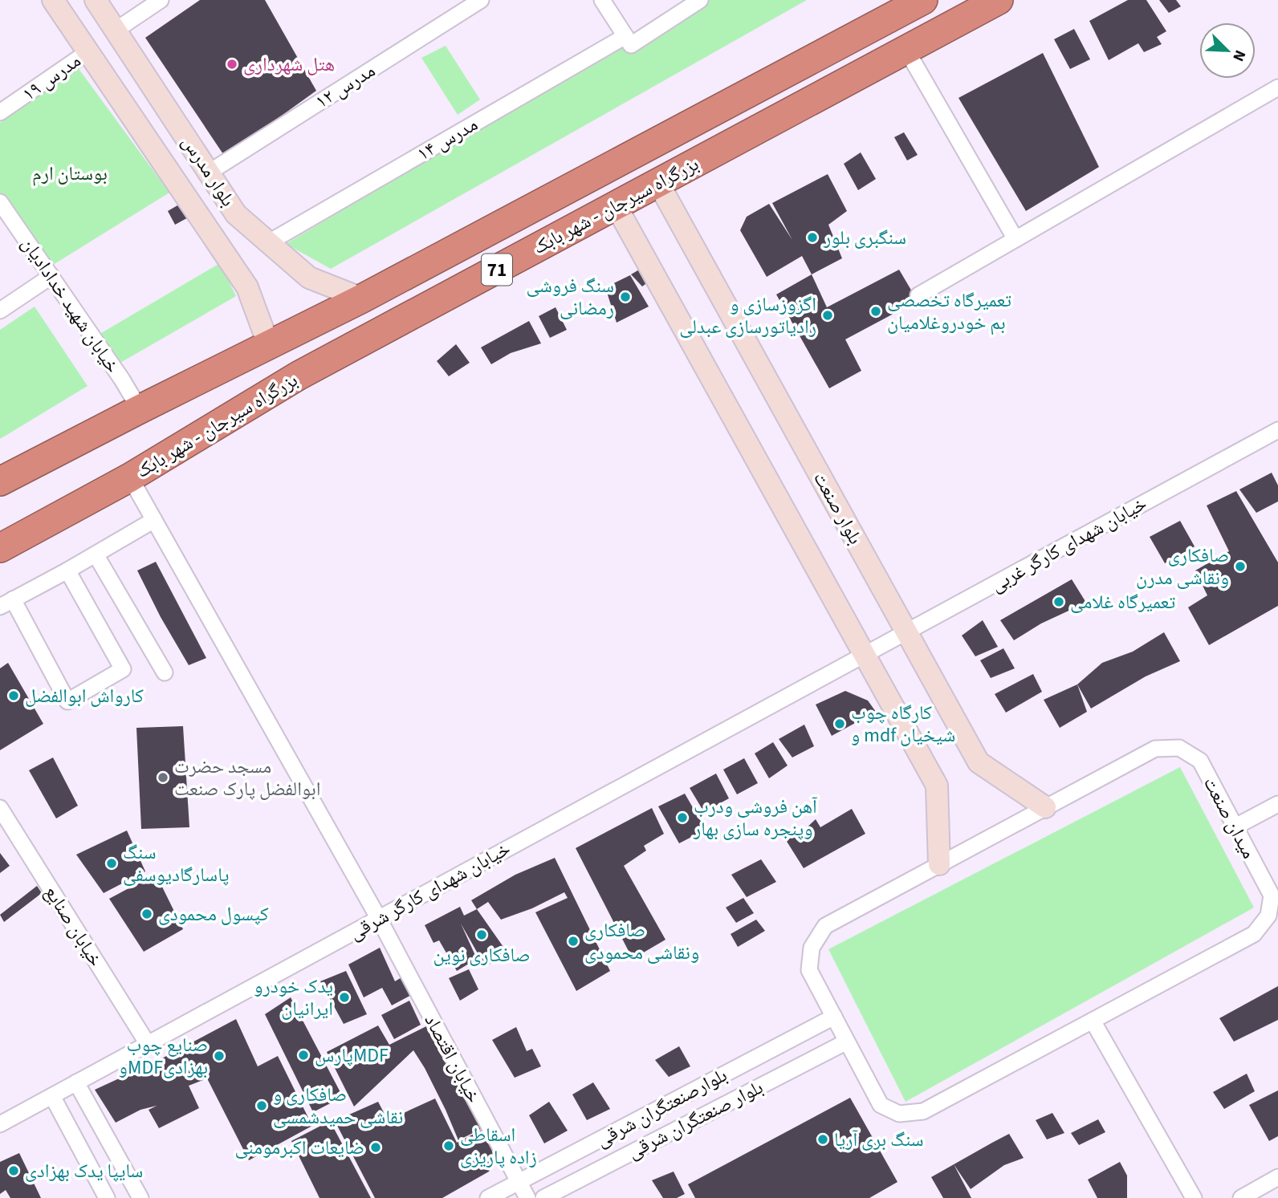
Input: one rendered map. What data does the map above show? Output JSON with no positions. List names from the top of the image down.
{
  "streets": {
    "highway": ["بزرگراه سیرجان - شهر بابک", "71"],
    "street": [
      "مدرس ۱۹",
      "مدرس ۱۲",
      "مدرس ۱۴",
      "بلوار مدرس",
      "خیابان شهید خدادادیان",
      "بلوار صنعت",
      "خیابان شهدای کارگر غربی",
      "میدان صنعت",
      "خیابان شهدای کارگر شرقی",
      "خیابان صنایع",
      "خیابان اقتصاد",
      "بلوارصنعتگران شرقی",
      "بلوار صنعتگران شرقی"
    ]
  },
  "crossings": [
    ["مدرس ۱۹", "بلوار مدرس"],
    ["مدرس ۱۲", "بلوار مدرس"],
    ["مدرس ۱۴", "بلوار مدرس"],
    ["بلوار مدرس", "بزرگراه سیرجان - شهر بابک"],
    ["بزرگراه سیرجان - شهر بابک", "خیابان شهید خدادادیان"],
    ["بزرگراه سیرجان - شهر بابک", "بلوار صنعت"],
    ["بزرگراه سیرجان - شهر بابک", "خیابان اقتصاد"],
    ["بلوار صنعت", "خیابان شهدای کارگر غربی"],
    ["بلوار صنعت", "میدان صنعت"],
    ["خیابان شهدای کارگر غربی", "خیابان شهدای کارگر شرقی"],
    ["میدان صنعت", "بلوارصنعتگران شرقی"],
    ["میدان صنعت", "بلوار صنعتگران شرقی"],
    ["خیابان شهدای کارگر شرقی", "خیابان صنایع"],
    ["خیابان شهدای کارگر شرقی", "خیابان اقتصاد"],
    ["خیابان اقتصاد", "بلوارصنعتگران شرقی"]
  ],
  "parks": ["بوستان ارم"],
  "places": [
    "هتل شهرداری",
    "سنگبری بلور",
    "سنگ فروشی رمضانی",
    "تعمیرگاه تخصصی بم خودروغلامیان",
    "اگزوزسازی و رادیاتورسازی عبدلی",
    "صافکاری ونقاشی مدرن",
    "تعمیرگاه غلامی",
    "کارواش ابوالفضل",
    "کارگاه چوب و mdf شیخیان",
    "مسجد حضرت ابوالفضل پارک صنعت",
    "آهن فروشی ودرب وپنجره سازی بهار",
    "سنگ پاسارگادیوسفی",
    "کپسول محمودی",
    "صافکاری نوین",
    "صافکاری ونقاشی محمودی",
    "یدک خودرو ایرانیان",
    "پارسMDF",
    "صنایع چوب وMDFبهزادی",
    "صافکاری و نقاشی حمیدشمسی",
    "سنگ بری آریا",
    "اسقاطی زاده پاریزی",
    "ضایعات اکبرمومنی",
    "سایپا یدک بهزادی"
  ],
  "north": "bottom right"
}
